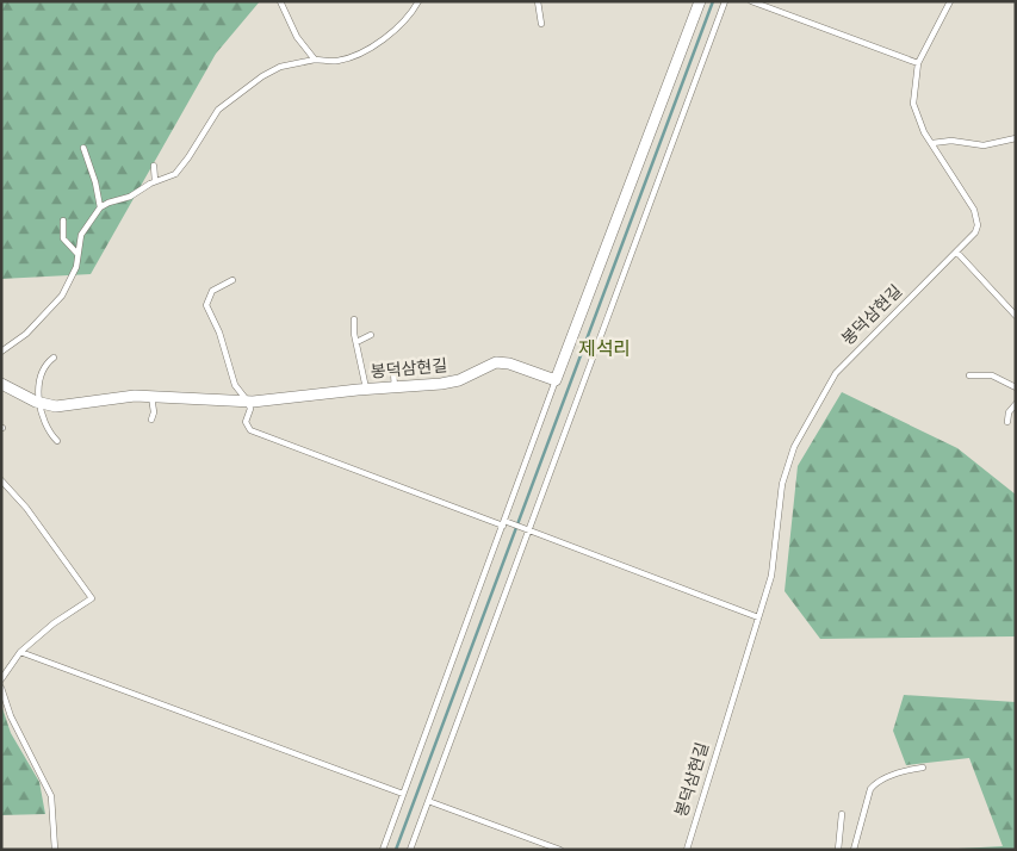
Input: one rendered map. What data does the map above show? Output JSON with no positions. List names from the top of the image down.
{
  "streets": {
    "street": ["봉덕삼현길"]
  },
  "districts": ["제석리"]
}
